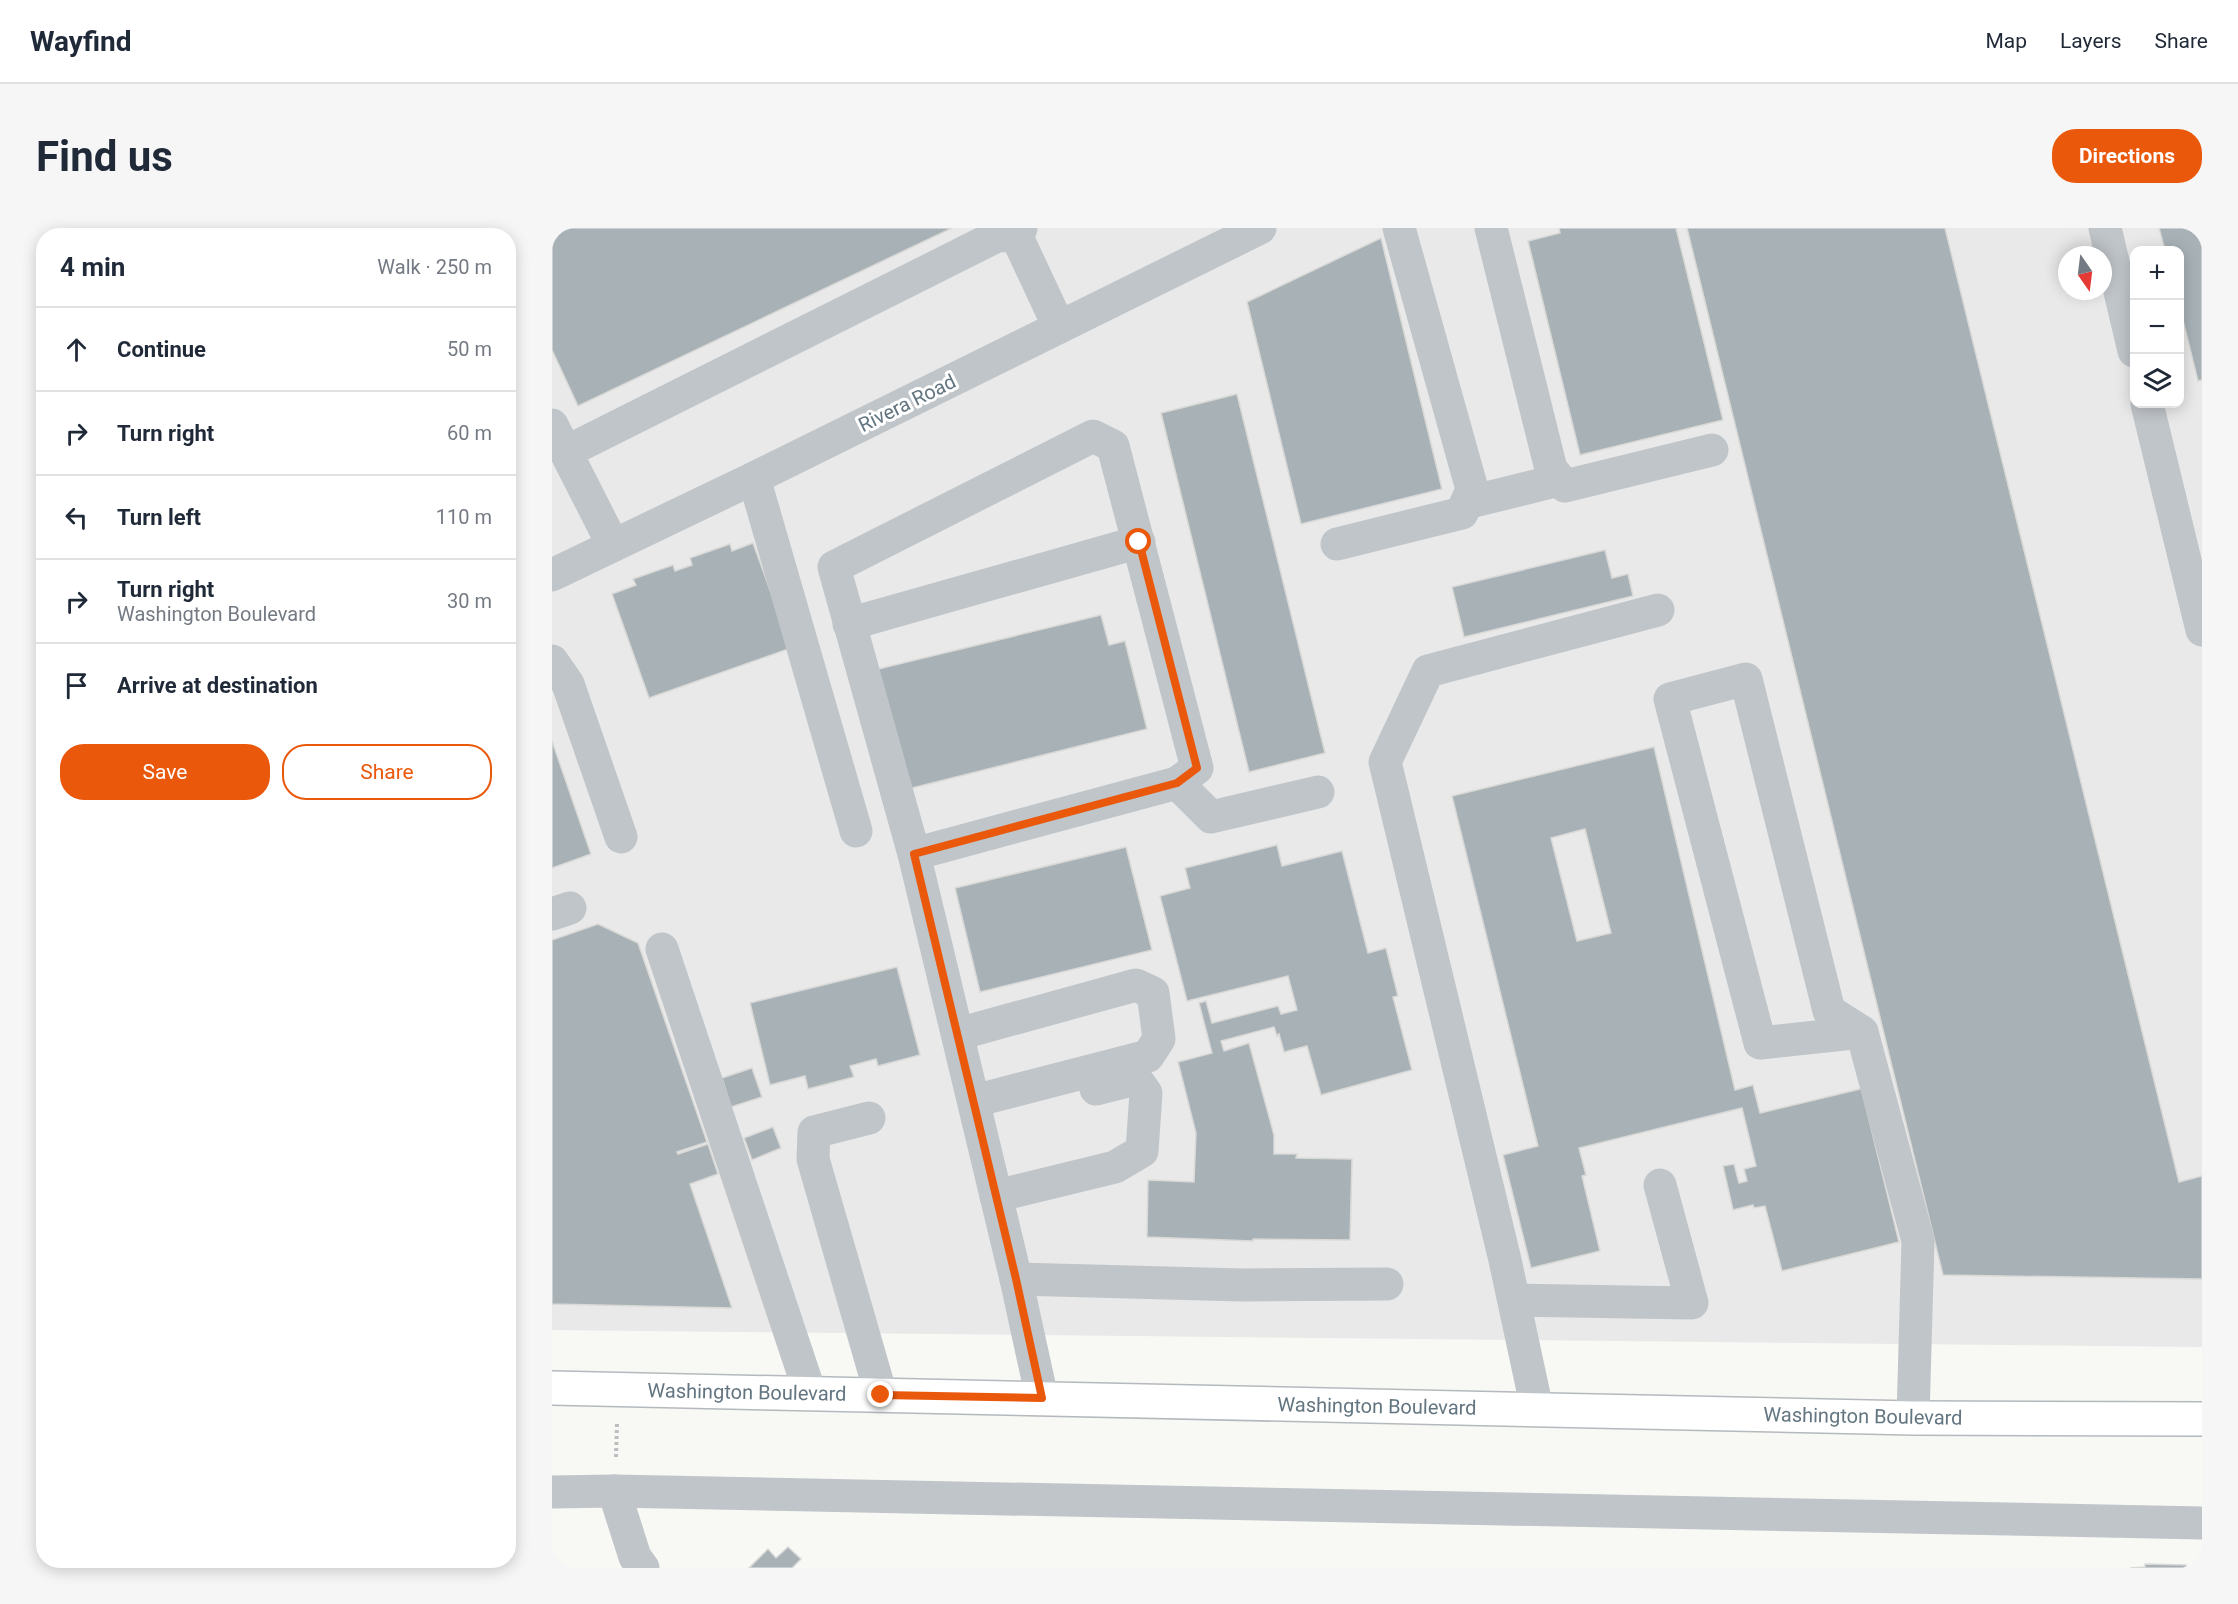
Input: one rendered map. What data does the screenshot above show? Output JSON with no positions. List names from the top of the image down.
{
  "streets": {
    "main road": ["Washington Boulevard"],
    "street": ["Rivera Road"]
  },
  "north": "bottom",
  "page": {
    "header": "Wayfind",
    "nav": ["Map", "Layers", "Share"],
    "buttons": [
      "Directions",
      ["Save", "Share"]
    ],
    "title": "Find us",
    "heading": ["4 min", "Walk · 250 m"],
    "map_buttons": ["+", "−"],
    "list": [
      ["Continue", "50 m"],
      ["Turn right", "60 m"],
      ["Turn left", "110 m"],
      ["Turn right", "Washington Boulevard", "30 m"],
      "Arrive at destination"
    ]
  }
}
